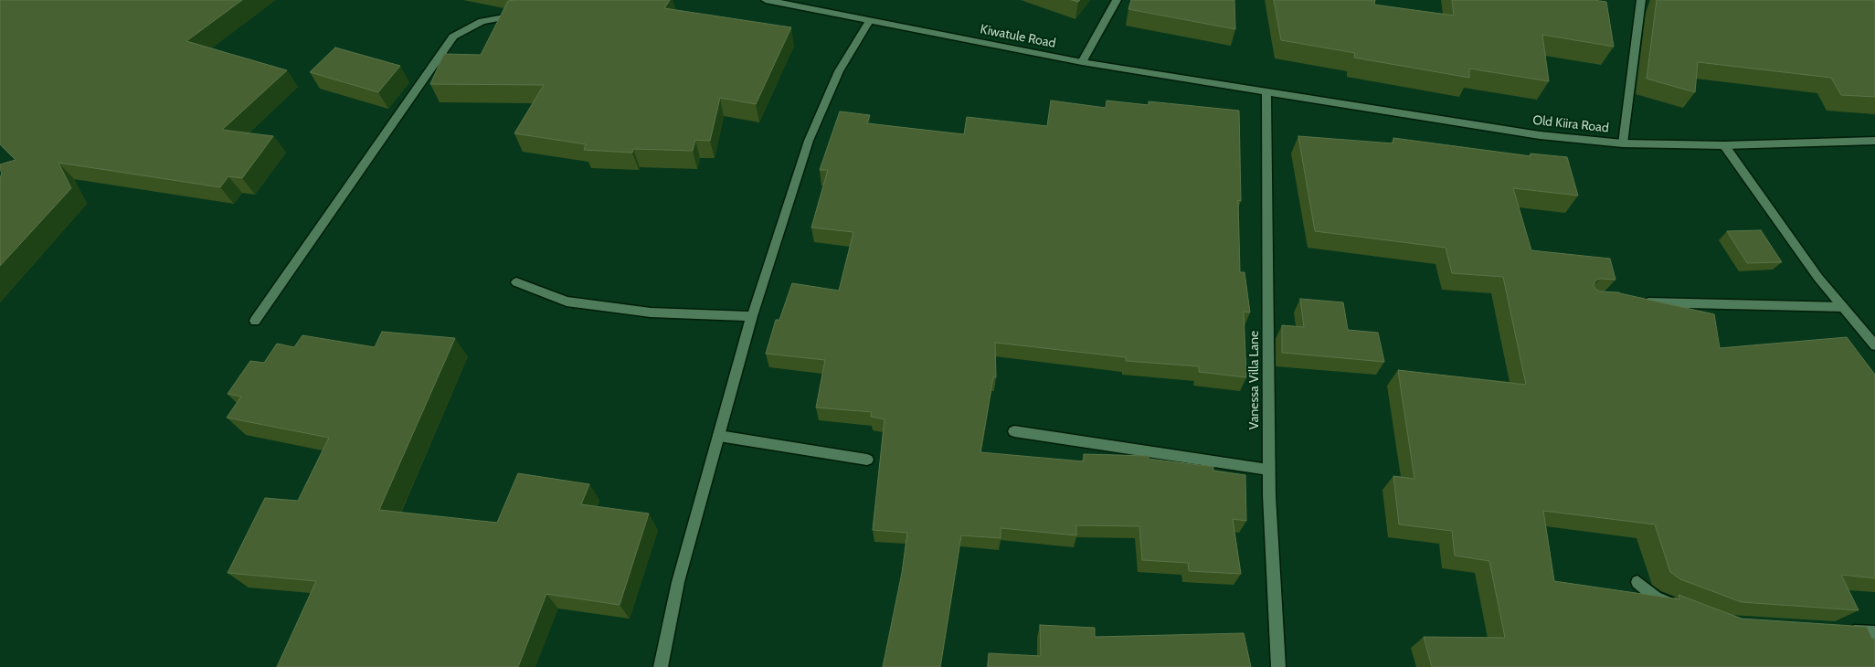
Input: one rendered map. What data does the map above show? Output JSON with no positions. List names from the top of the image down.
{
  "streets": {
    "street": ["Kiwatule Road", "Old Kiira Road", "Vanessa Villa Lane"]
  },
  "crossings": [
    ["Kiwatule Road", "Old Kiira Road"],
    ["Kiwatule Road", "Vanessa Villa Lane"],
    ["Old Kiira Road", "Vanessa Villa Lane"]
  ]
}
